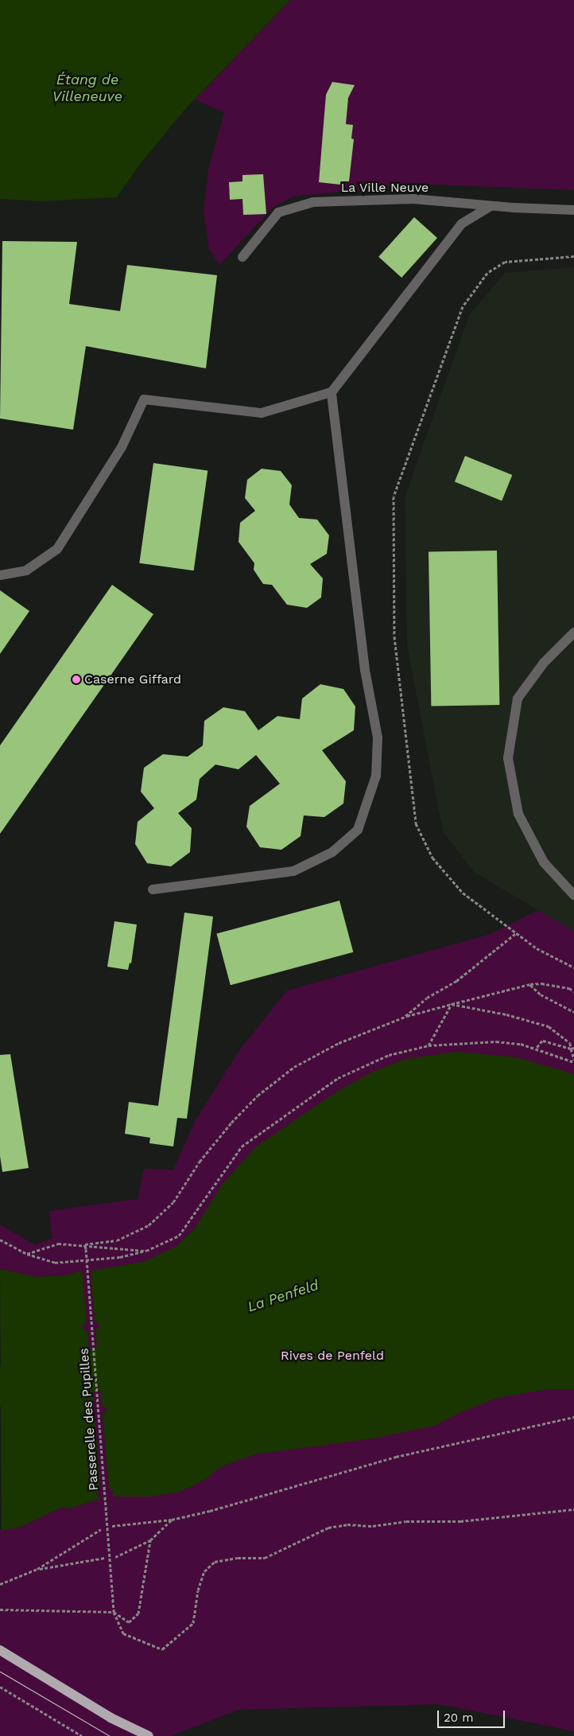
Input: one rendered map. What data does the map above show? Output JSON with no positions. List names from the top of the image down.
{
  "streets": {
    "street": ["La Ville Neuve"],
    "path": ["Passerelle des Pupilles"]
  },
  "water": ["Étang de Villeneuve", "La Penfeld"],
  "parks": ["Rives de Penfeld"],
  "places": ["Caserne Giffard"],
  "scale_bar": "20 m"
}
